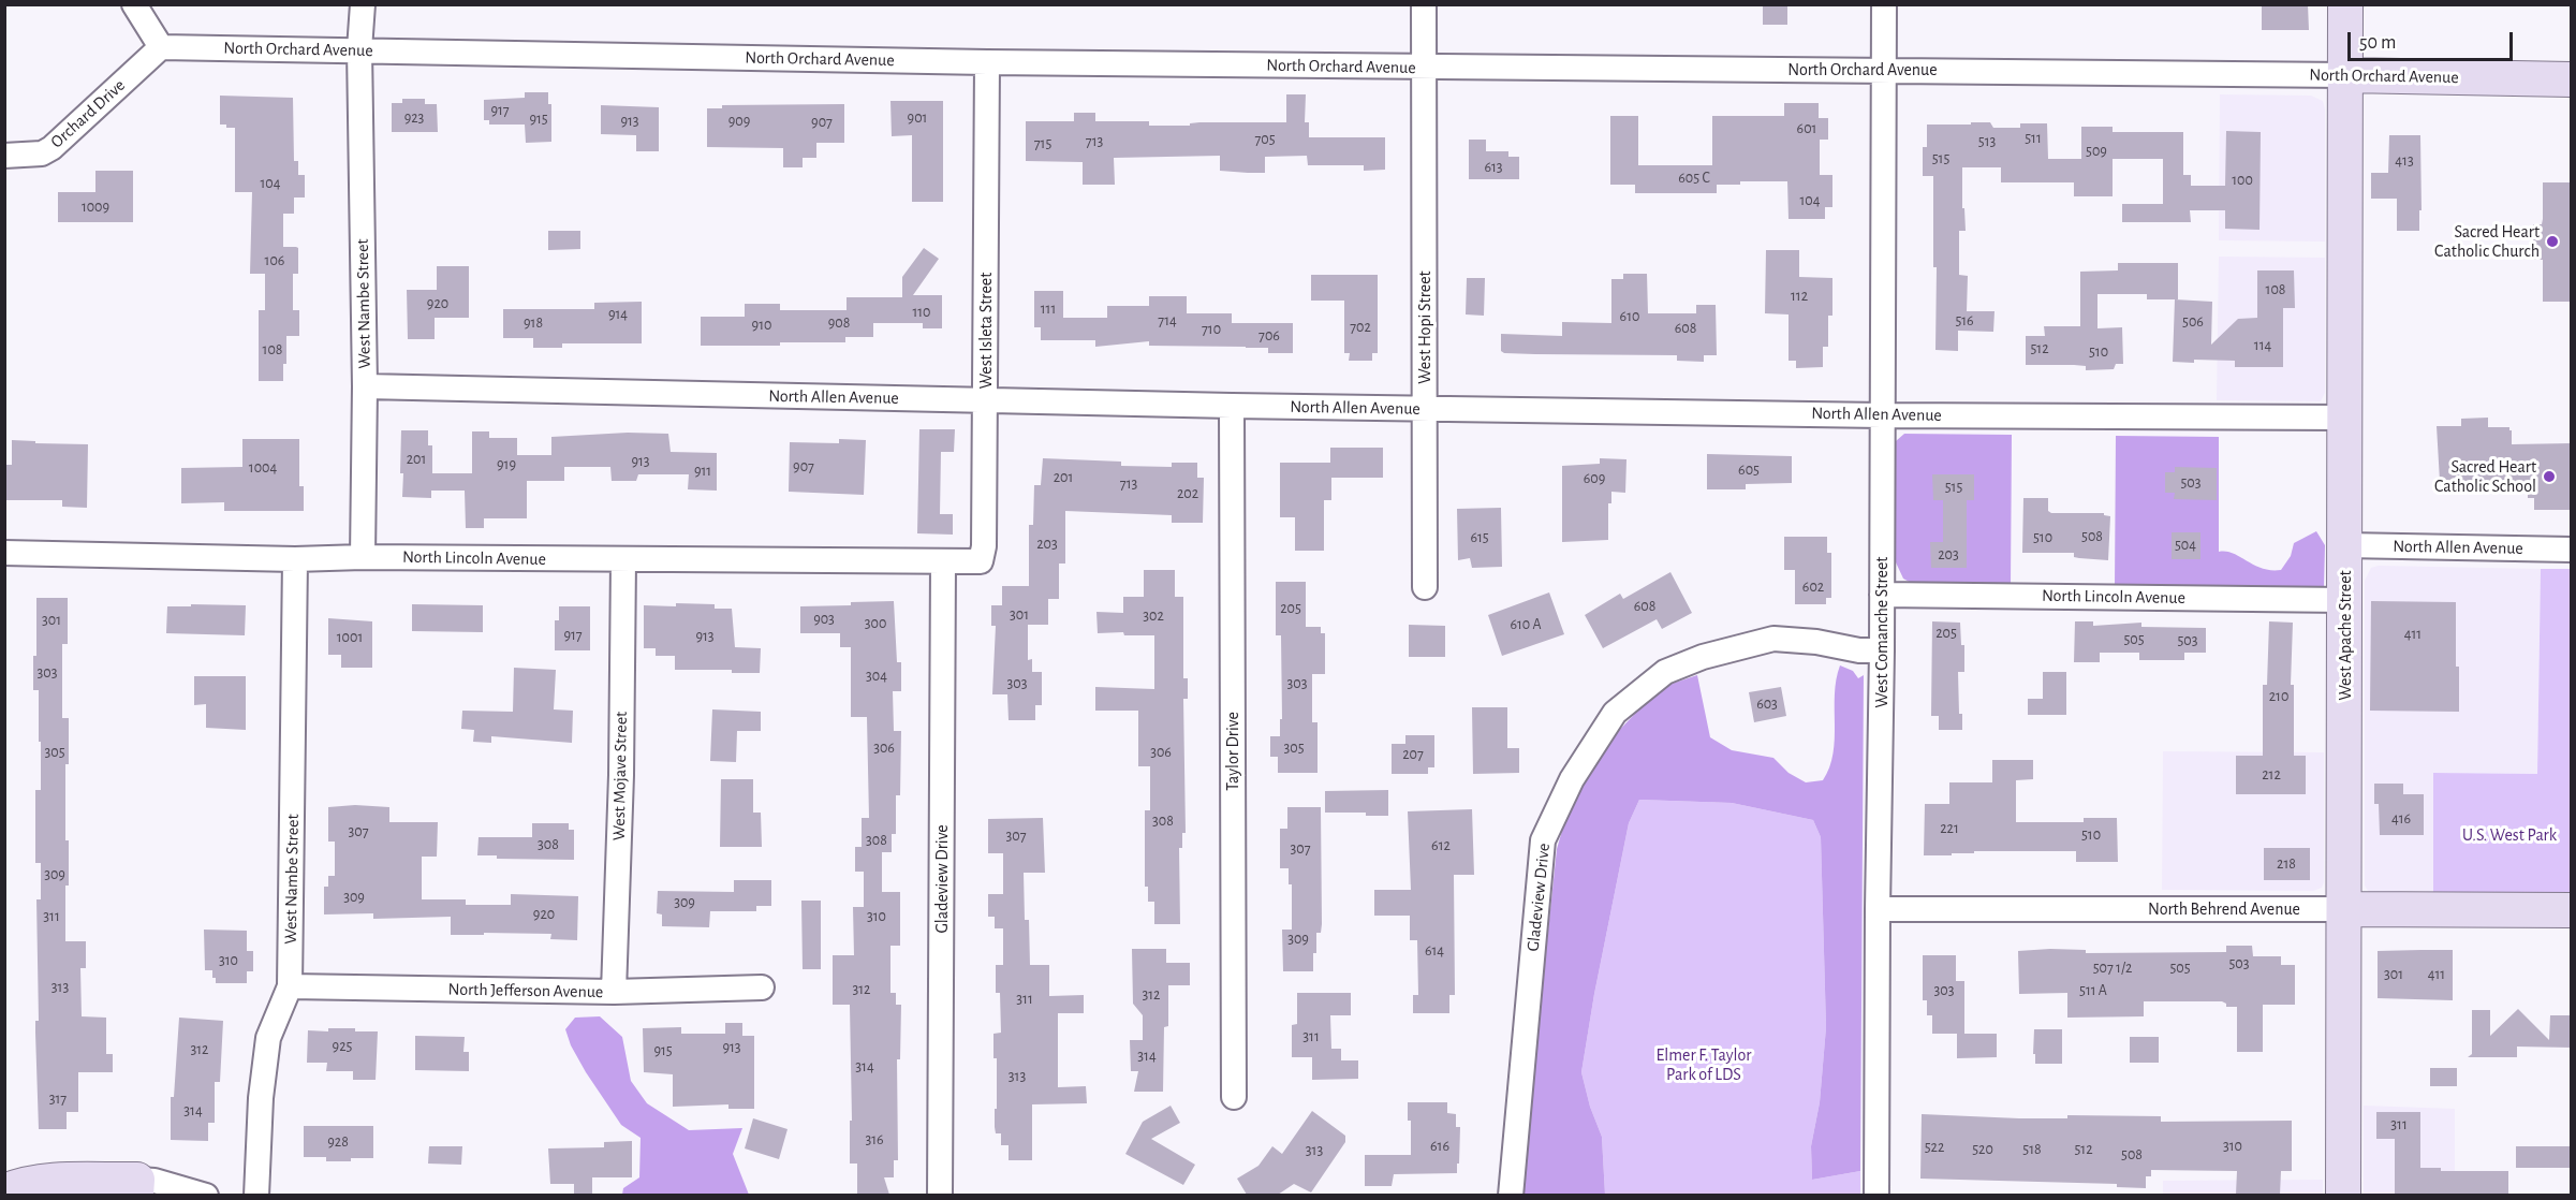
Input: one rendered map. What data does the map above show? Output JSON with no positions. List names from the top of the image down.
{
  "streets": {
    "main road": ["North Orchard Avenue", "West Apache Street", "North Behrend Avenue"],
    "street": [
      "Orchard Drive",
      "West Nambe Street",
      "West Hopi Street",
      "West Isleta Street",
      "North Allen Avenue",
      "North Lincoln Avenue",
      "West Comanche Street",
      "Taylor Drive",
      "West Mojave Street",
      "Gladeview Drive",
      "North Jefferson Avenue"
    ]
  },
  "crossings": [
    ["North Orchard Avenue", "Orchard Drive"],
    ["North Orchard Avenue", "West Nambe Street"],
    ["North Orchard Avenue", "West Hopi Street"],
    ["North Orchard Avenue", "West Isleta Street"],
    ["North Orchard Avenue", "West Comanche Street"],
    ["North Orchard Avenue", "West Apache Street"],
    ["West Nambe Street", "North Allen Avenue"],
    ["West Nambe Street", "North Lincoln Avenue"],
    ["West Nambe Street", "North Jefferson Avenue"],
    ["West Hopi Street", "North Allen Avenue"],
    ["West Isleta Street", "North Allen Avenue"],
    ["West Isleta Street", "North Lincoln Avenue"],
    ["West Isleta Street", "Gladeview Drive"],
    ["North Allen Avenue", "West Comanche Street"],
    ["North Allen Avenue", "West Apache Street"],
    ["North Allen Avenue", "Taylor Drive"],
    ["North Lincoln Avenue", "West Comanche Street"],
    ["North Lincoln Avenue", "West Apache Street"],
    ["North Lincoln Avenue", "West Mojave Street"],
    ["North Lincoln Avenue", "Gladeview Drive"],
    ["West Comanche Street", "Gladeview Drive"],
    ["West Comanche Street", "North Behrend Avenue"],
    ["West Apache Street", "North Behrend Avenue"],
    ["West Mojave Street", "North Jefferson Avenue"]
  ],
  "parks": ["U.S. West Park", "Elmer F. Taylor Park of LDS"],
  "places": ["Sacred Heart Catholic Church", "Sacred Heart Catholic School"],
  "house_numbers": [
    "917",
    "923",
    "901",
    "915",
    "913",
    "909",
    "907",
    "601",
    "511",
    "705",
    "713",
    "513",
    "715",
    "509",
    "515",
    "413",
    "613",
    "605 C",
    "100",
    "104",
    "104",
    "1009",
    "106",
    "108",
    "112",
    "920",
    "111",
    "110",
    "914",
    "610",
    "714",
    "516",
    "506",
    "918",
    "908",
    "910",
    "702",
    "608",
    "710",
    "706",
    "114",
    "512",
    "108",
    "510",
    "201",
    "913",
    "919",
    "907",
    "1004",
    "605",
    "911",
    "201",
    "609",
    "503",
    "713",
    "515",
    "202",
    "508",
    "615",
    "510",
    "203",
    "504",
    "203",
    "602",
    "608",
    "205",
    "301",
    "302",
    "903",
    "301",
    "300",
    "610 A",
    "205",
    "411",
    "917",
    "913",
    "1001",
    "505",
    "503",
    "303",
    "304",
    "303",
    "303",
    "210",
    "603",
    "306",
    "305",
    "305",
    "306",
    "207",
    "212",
    "416",
    "308",
    "221",
    "307",
    "510",
    "307",
    "308",
    "308",
    "612",
    "307",
    "218",
    "309",
    "309",
    "309",
    "920",
    "311",
    "310",
    "309",
    "614",
    "310",
    "503",
    "507 1/2",
    "505",
    "301",
    "411",
    "313",
    "312",
    "303",
    "511 A",
    "312",
    "311",
    "311",
    "925",
    "913",
    "312",
    "915",
    "314",
    "314",
    "313",
    "317",
    "314",
    "311",
    "316",
    "928",
    "616",
    "310",
    "522",
    "520",
    "518",
    "512",
    "313",
    "508"
  ],
  "scale_bar": "50 m"
}
